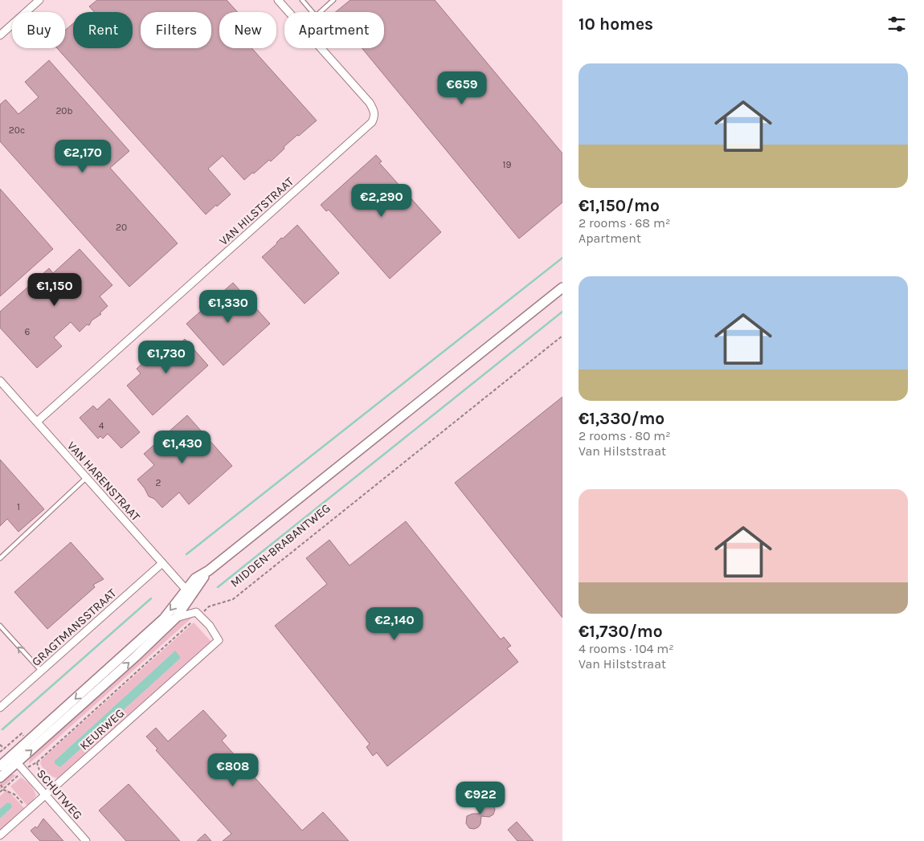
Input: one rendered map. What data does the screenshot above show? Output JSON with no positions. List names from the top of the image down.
{
  "streets": {
    "street": [
      "VAN HILSTSTRAAT",
      "VAN HARENSTRAAT",
      "MIDDEN-BRABANTWEG",
      "GRAGTMANSSTRAAT",
      "KEURWEG",
      "SCHUTWEG"
    ]
  },
  "crossings": [
    ["VAN HILSTSTRAAT", "VAN HARENSTRAAT"],
    ["VAN HARENSTRAAT", "MIDDEN-BRABANTWEG"],
    ["VAN HARENSTRAAT", "GRAGTMANSSTRAAT"],
    ["MIDDEN-BRABANTWEG", "KEURWEG"],
    ["MIDDEN-BRABANTWEG", "SCHUTWEG"],
    ["KEURWEG", "SCHUTWEG"]
  ],
  "house_numbers": [
    "20b",
    "20c",
    "19",
    "20",
    "6",
    "4",
    "2",
    "1"
  ],
  "page": {
    "heading": "10 homes",
    "chip": [
      "Buy",
      "Rent",
      "Filters",
      "New",
      "Apartment"
    ],
    "list": [
      {
        "name": "€1,150/mo",
        "note": "2 rooms · 68 m² · Apartment"
      },
      {
        "name": "€1,330/mo",
        "note": "2 rooms · 80 m² · Van Hilststraat"
      },
      {
        "name": "€1,730/mo",
        "note": "4 rooms · 104 m² · Van Hilststraat"
      }
    ],
    "price": [
      "€659",
      "€2,170",
      "€2,290",
      "€1,150",
      "€1,330",
      "€1,730",
      "€1,430",
      "€2,140",
      "€808",
      "€922"
    ]
  }
}
